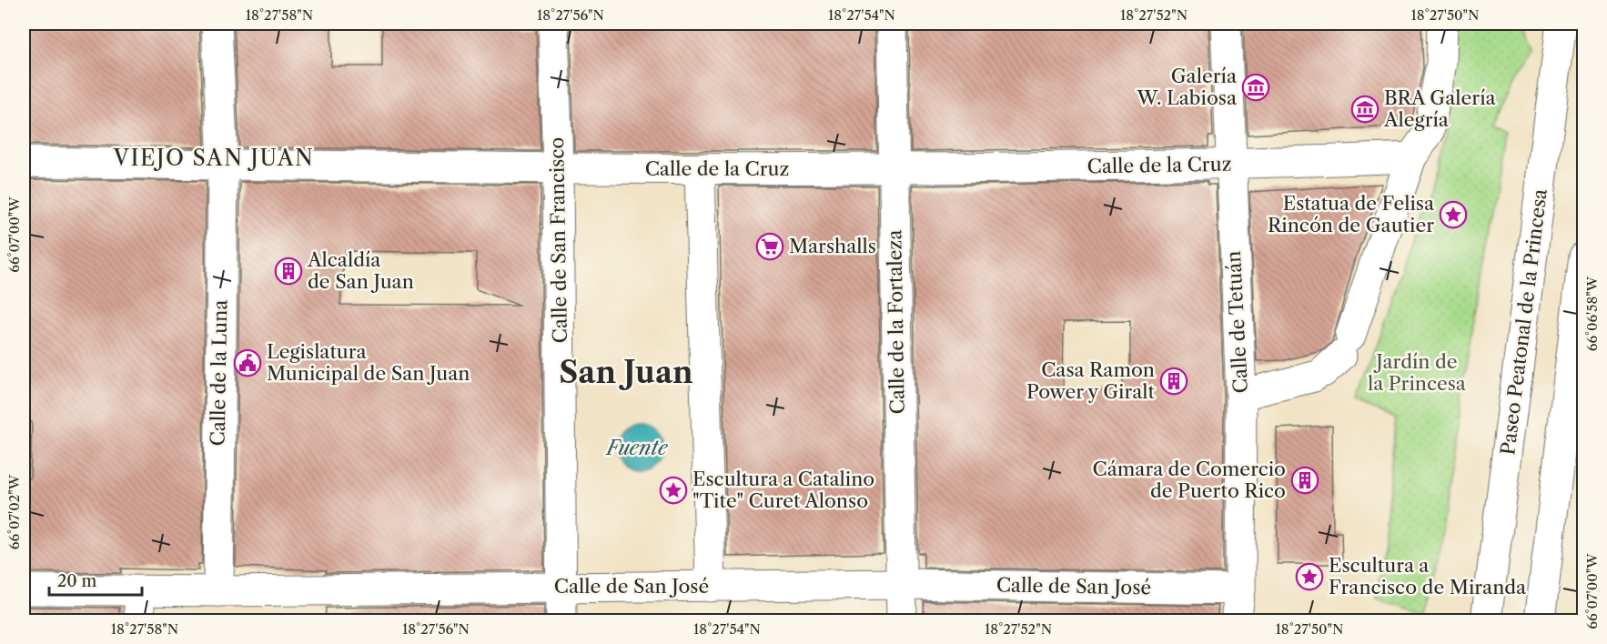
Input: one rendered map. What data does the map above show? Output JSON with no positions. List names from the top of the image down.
{
  "streets": {
    "street": [
      "Calle de la Cruz",
      "Calle de San Francisco",
      "Calle de la Fortaleza",
      "Calle de Tetuán",
      "Paseo Peatonal de la Princesa",
      "Calle de la Luna",
      "Calle de San José"
    ]
  },
  "crossings": [
    ["Calle de la Cruz", "Calle de San Francisco"],
    ["Calle de la Cruz", "Calle de la Fortaleza"],
    ["Calle de la Cruz", "Calle de Tetuán"],
    ["Calle de la Cruz", "Calle de la Luna"],
    ["Calle de San Francisco", "Calle de San José"],
    ["Calle de la Fortaleza", "Calle de San José"],
    ["Calle de Tetuán", "Calle de San José"],
    ["Calle de la Luna", "Calle de San José"]
  ],
  "districts": ["VIEJO SAN JUAN", "San Juan"],
  "water": ["Fuente"],
  "parks": ["Jardín de la Princesa"],
  "places": {
    "museum": ["Galería W. Labiosa", "BRA Galería Alegría"],
    "place": ["Estatua de Felisa Rincón de Gautier", "Escultura a Catalino \"Tite\" Curet Alonso", "Escultura a Francisco de Miranda"],
    "supermarket": ["Marshalls"],
    "building": ["Alcaldía de San Juan", "Casa Ramon Power y Giralt", "Cámara de Comercio de Puerto Rico"],
    "public building": ["Legislatura Municipal de San Juan"]
  },
  "scale_bar": "20 m",
  "coordinates": [
    "18°27'58\"N",
    "18°27'56\"N",
    "18°27'54\"N",
    "18°27'52\"N",
    "18°27'50\"N",
    "66°07'00\"W",
    "66°06'58\"W",
    "66°07'02\"W"
  ]
}
